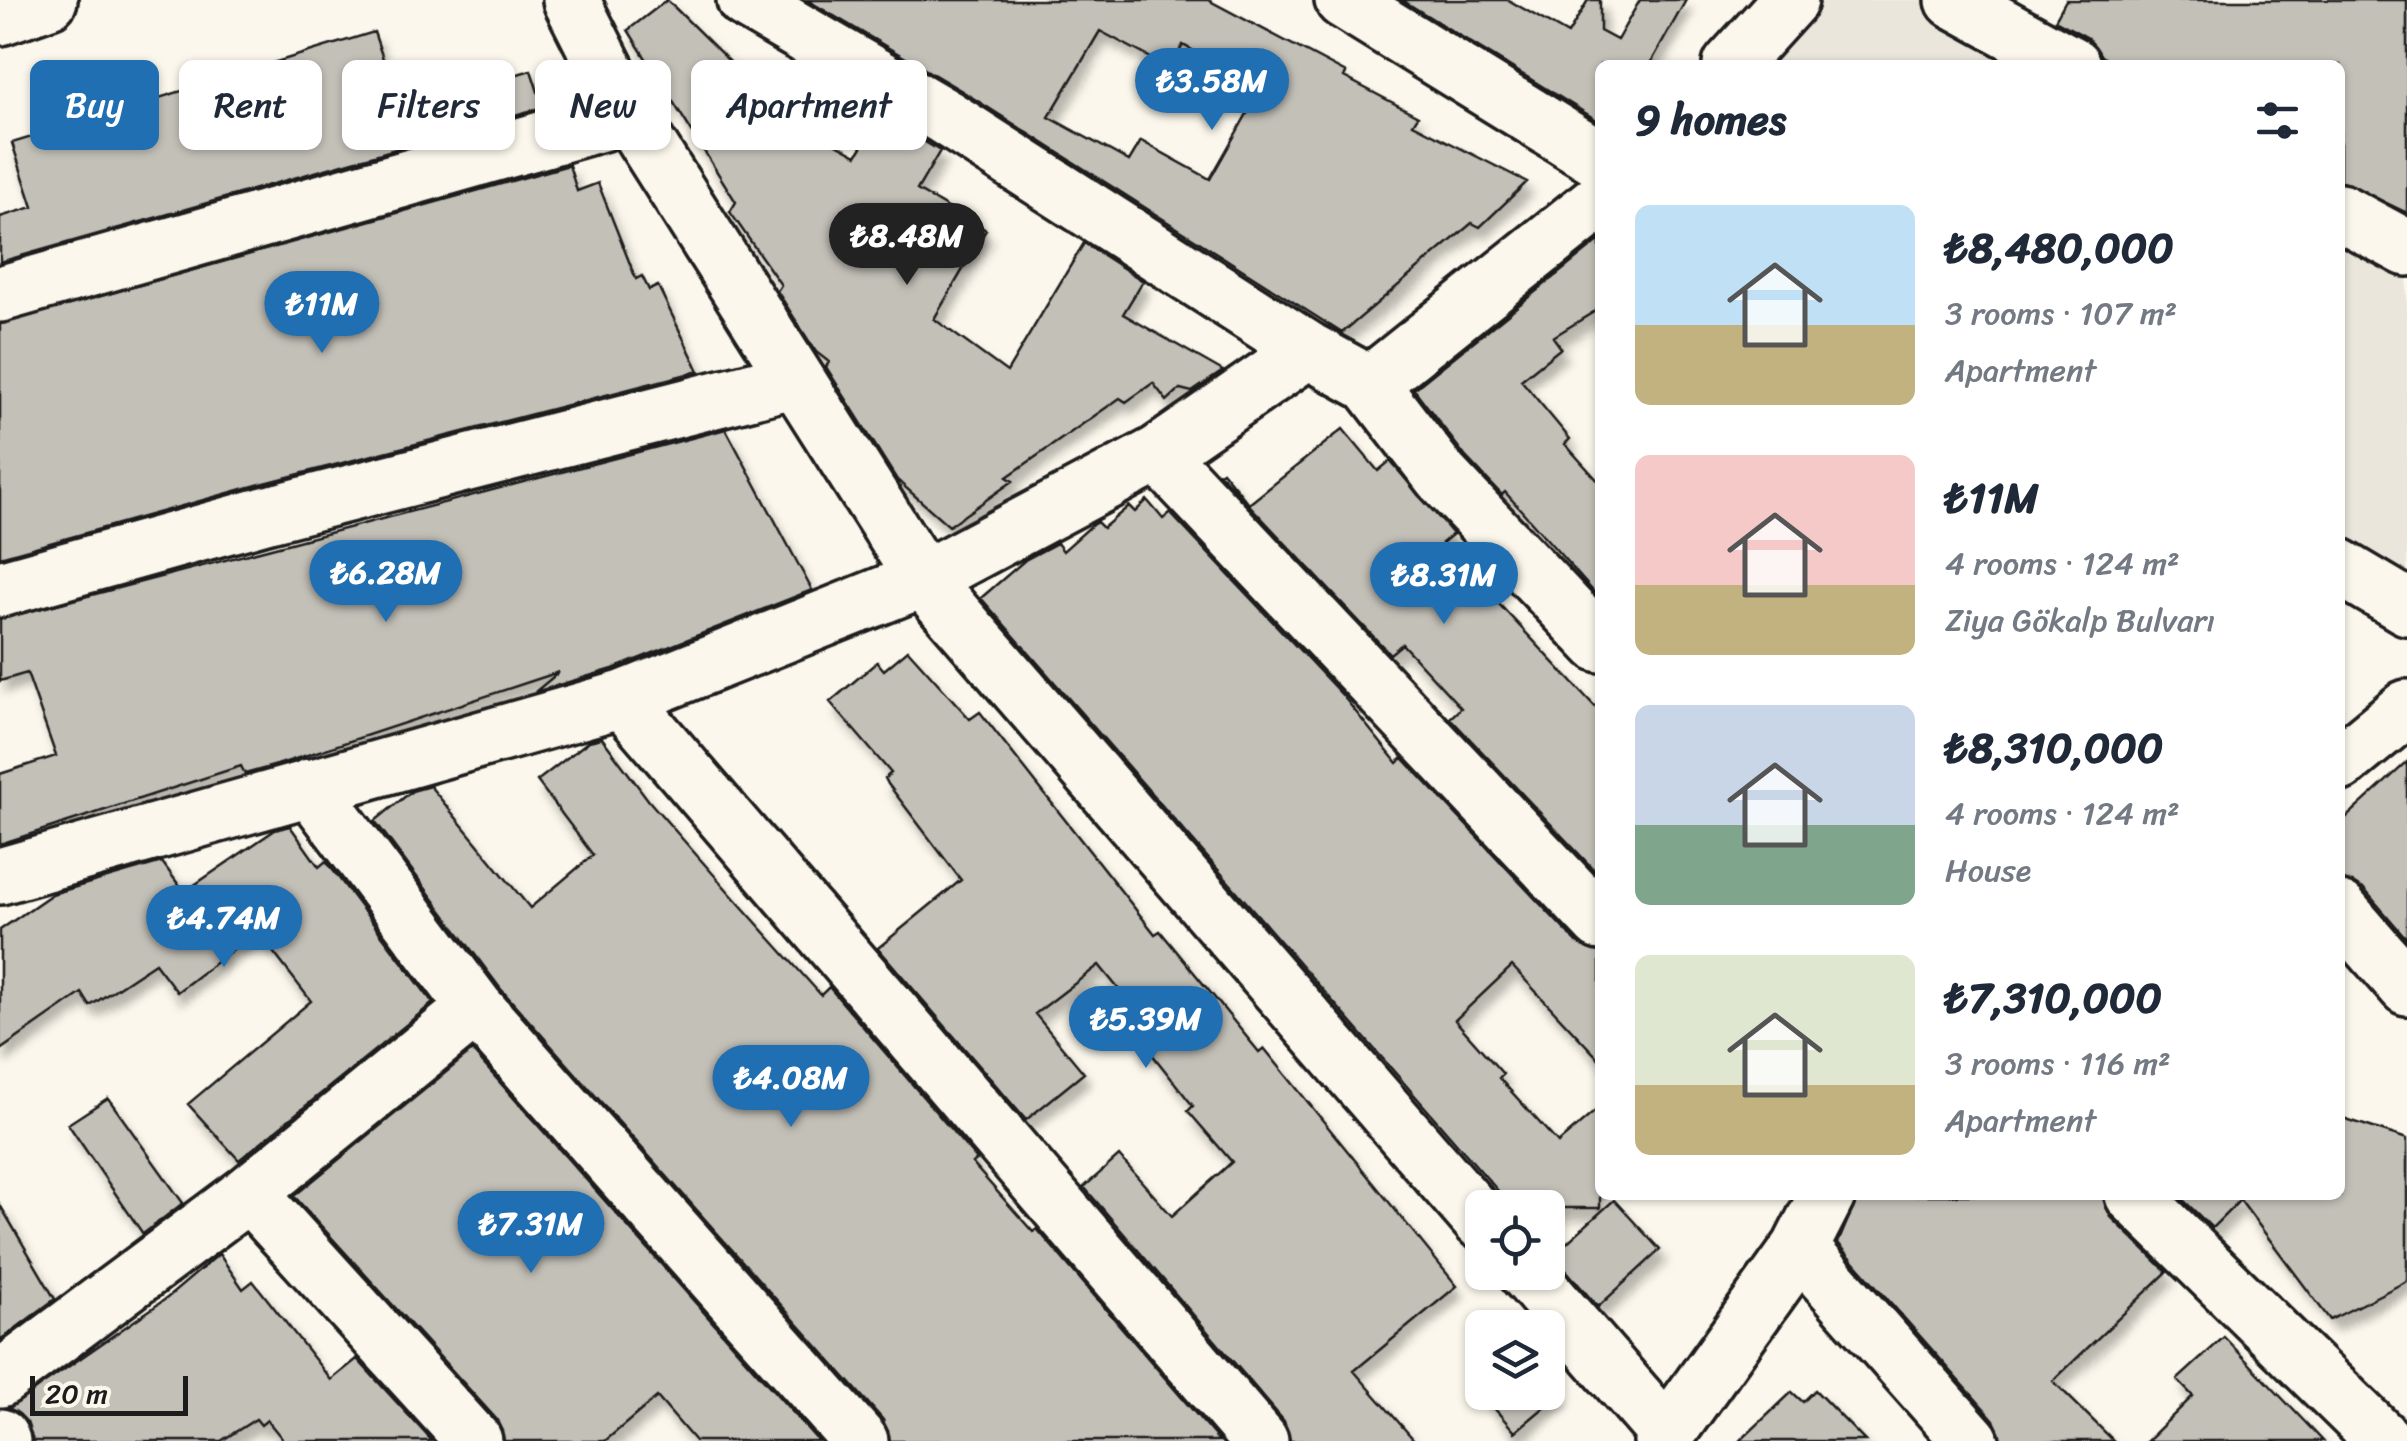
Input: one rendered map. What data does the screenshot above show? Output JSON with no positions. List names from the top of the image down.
{
  "scale_bar": "20 m",
  "page": {
    "price": [
      "₺3.58M",
      "₺8.48M",
      "₺11M",
      "₺6.28M",
      "₺8.31M",
      "₺4.74M",
      "₺5.39M",
      "₺4.08M",
      "₺7.31M"
    ],
    "chip": [
      "Buy",
      "Rent",
      "Filters",
      "New",
      "Apartment"
    ],
    "heading": "9 homes",
    "list": [
      {
        "name": "₺8,480,000",
        "note": "3 rooms · 107 m² · Apartment"
      },
      {
        "name": "₺11M",
        "note": "4 rooms · 124 m² · Ziya Gökalp Bulvarı"
      },
      {
        "name": "₺8,310,000",
        "note": "4 rooms · 124 m² · House"
      },
      {
        "name": "₺7,310,000",
        "note": "3 rooms · 116 m² · Apartment"
      }
    ],
    "scale": "20 m"
  }
}
